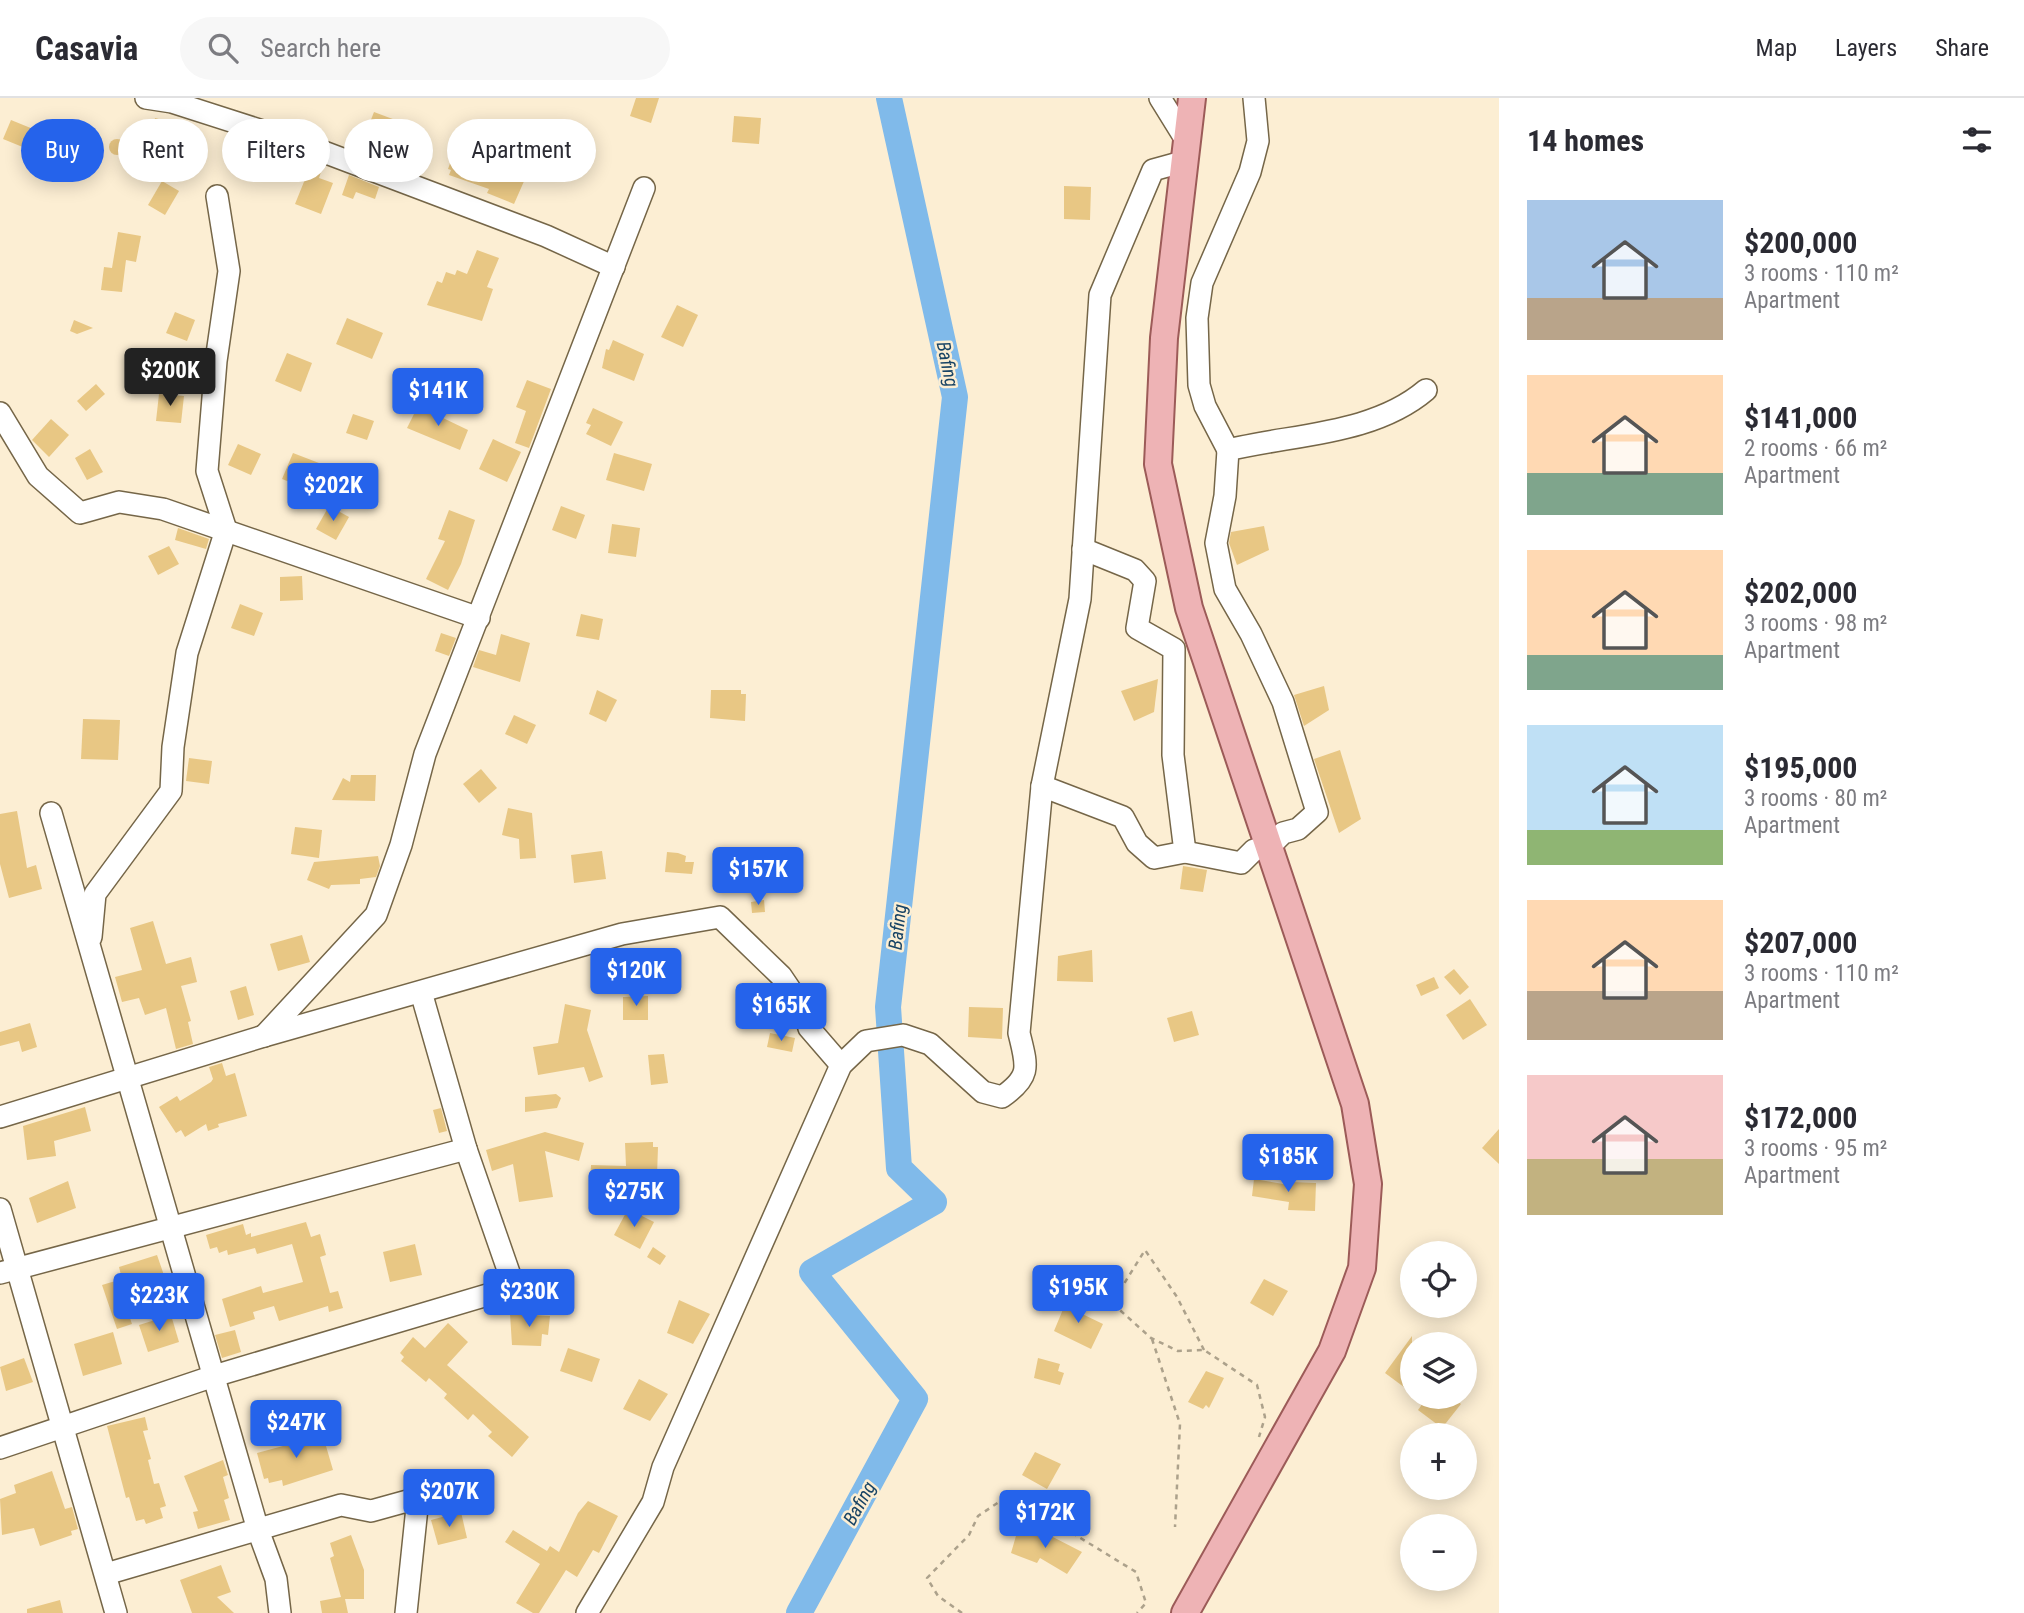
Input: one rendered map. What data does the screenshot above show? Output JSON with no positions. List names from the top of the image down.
{
  "water": ["Bafing"],
  "page": {
    "header": "Casavia",
    "search": "Search here",
    "nav": ["Map", "Layers", "Share"],
    "heading": "14 homes",
    "chip": [
      "Buy",
      "Rent",
      "Filters",
      "New",
      "Apartment"
    ],
    "list": [
      {
        "name": "$200,000",
        "note": "3 rooms · 110 m² · Apartment"
      },
      {
        "name": "$141,000",
        "note": "2 rooms · 66 m² · Apartment"
      },
      {
        "name": "$202,000",
        "note": "3 rooms · 98 m² · Apartment"
      },
      {
        "name": "$195,000",
        "note": "3 rooms · 80 m² · Apartment"
      },
      {
        "name": "$207,000",
        "note": "3 rooms · 110 m² · Apartment"
      },
      {
        "name": "$172,000",
        "note": "3 rooms · 95 m² · Apartment"
      }
    ],
    "price": [
      "$200K",
      "$141K",
      "$202K",
      "$157K",
      "$120K",
      "$165K",
      "$185K",
      "$275K",
      "$195K",
      "$230K",
      "$223K",
      "$247K",
      "$207K",
      "$172K"
    ],
    "map_buttons": ["+", "−"]
  }
}
